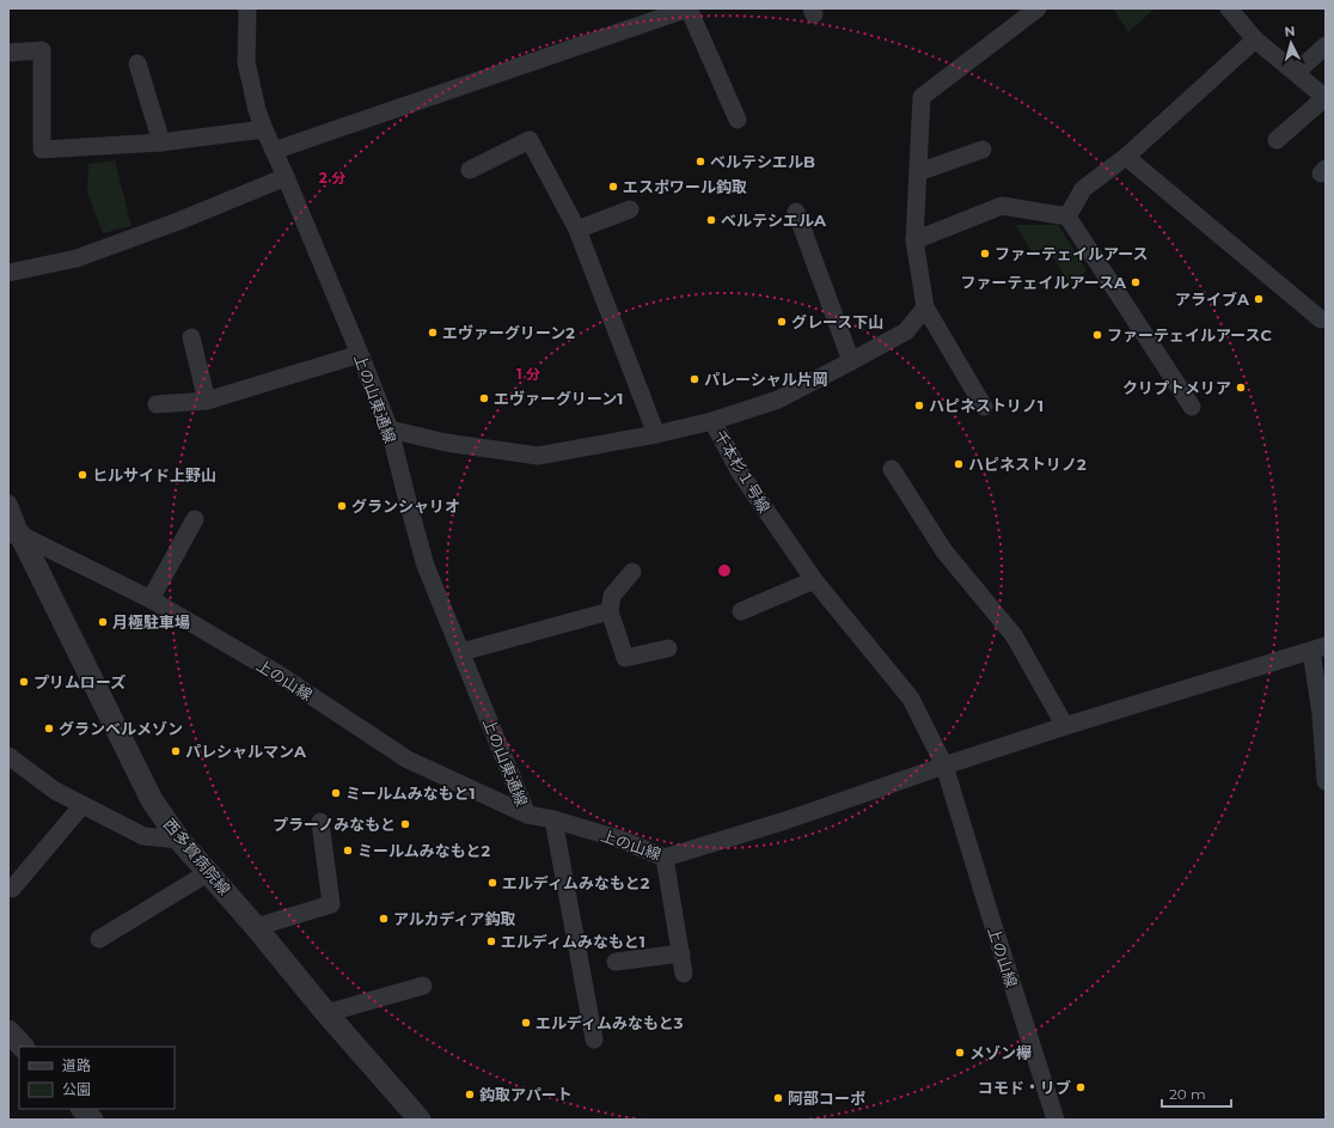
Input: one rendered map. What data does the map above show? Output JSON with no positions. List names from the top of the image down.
{
  "streets": {
    "street": [
      "上の山東通線",
      "千本杉１号線",
      "上の山線",
      "西多賀病院線"
    ]
  },
  "crossings": [
    ["上の山東通線", "千本杉１号線"],
    ["上の山東通線", "上の山線"],
    ["千本杉１号線", "上の山線"],
    ["上の山線", "西多賀病院線"]
  ],
  "places": [
    "ベルテシエルB",
    "エスポワール鈎取",
    "ベルテシエルA",
    "ファーテェイルアース",
    "ファーテェイルアースA",
    "アライブA",
    "グレース下山",
    "エヴァーグリーン2",
    "ファーテェイルアースC",
    "パレーシャル片岡",
    "クリプトメリア",
    "エヴァーグリーン1",
    "ハピネストリノ1",
    "ハピネストリノ2",
    "ヒルサイド上野山",
    "グランシャリオ",
    "月極駐車場",
    "プリムローズ",
    "グランベルメゾン",
    "パレシャルマンA",
    "ミールムみなもと1",
    "プラーノみなもと",
    "ミールムみなもと2",
    "エルディムみなもと2",
    "アルカディア鈎取",
    "エルディムみなもと1",
    "エルディムみなもと3",
    "メゾン欅",
    "コモド・リブ",
    "鈎取アパート",
    "阿部コーポ"
  ],
  "legend": ["道路", "公園"],
  "scale_bar": "20 m",
  "north": "top",
  "rings": ["2 分", "1 分"]
}
